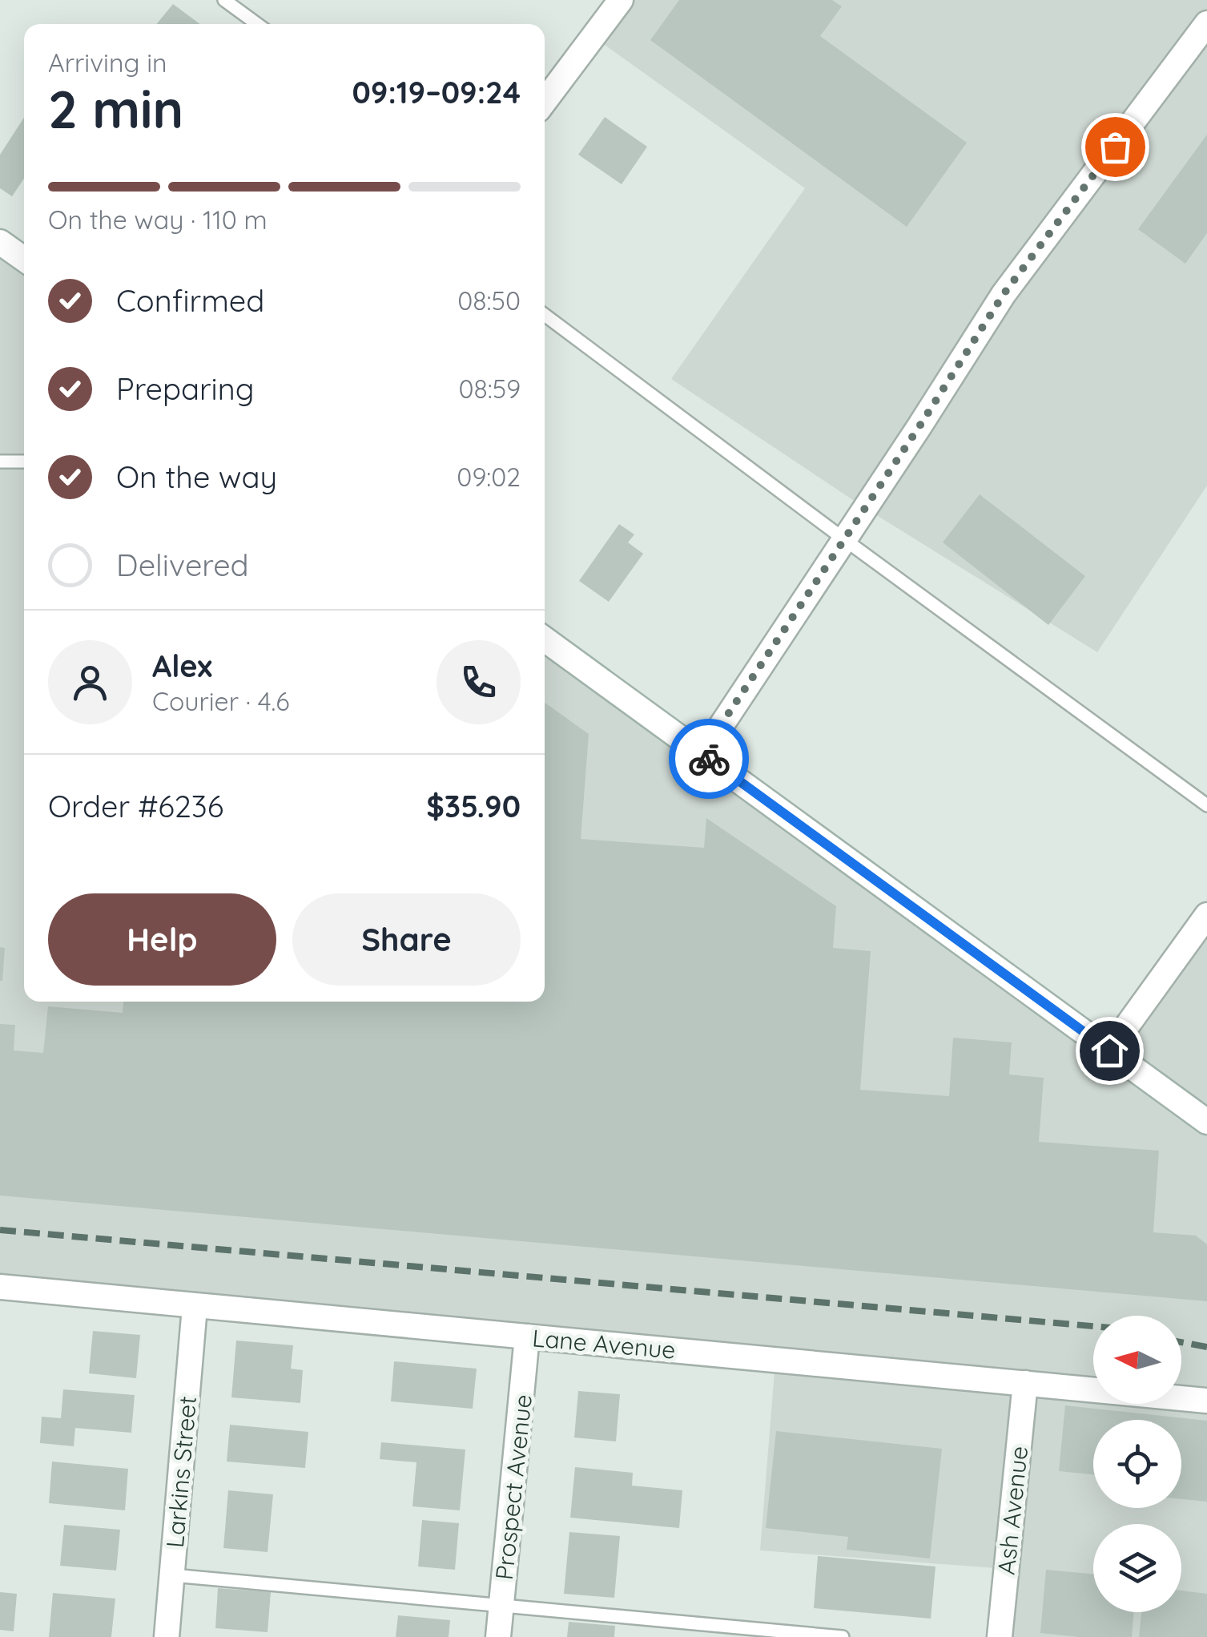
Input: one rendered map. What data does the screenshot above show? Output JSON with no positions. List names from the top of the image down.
{
  "streets": {
    "street": [
      "Lane Avenue",
      "Larkins Street",
      "Prospect Avenue",
      "Ash Avenue"
    ]
  },
  "crossings": [
    ["Lane Avenue", "Larkins Street"],
    ["Lane Avenue", "Prospect Avenue"],
    ["Lane Avenue", "Ash Avenue"]
  ],
  "north": "left",
  "page": {
    "heading": ["2 min", "Arriving in", "09:19–09:24"],
    "panel": [
      "Alex",
      "Courier · 4.6",
      "Order #6236",
      "$35.90"
    ],
    "bar": "On the way · 110 m",
    "list": [
      ["Confirmed", "08:50"],
      ["Preparing", "08:59"],
      ["On the way", "09:02"],
      "Delivered"
    ],
    "buttons": ["Help", "Share"]
  }
}
